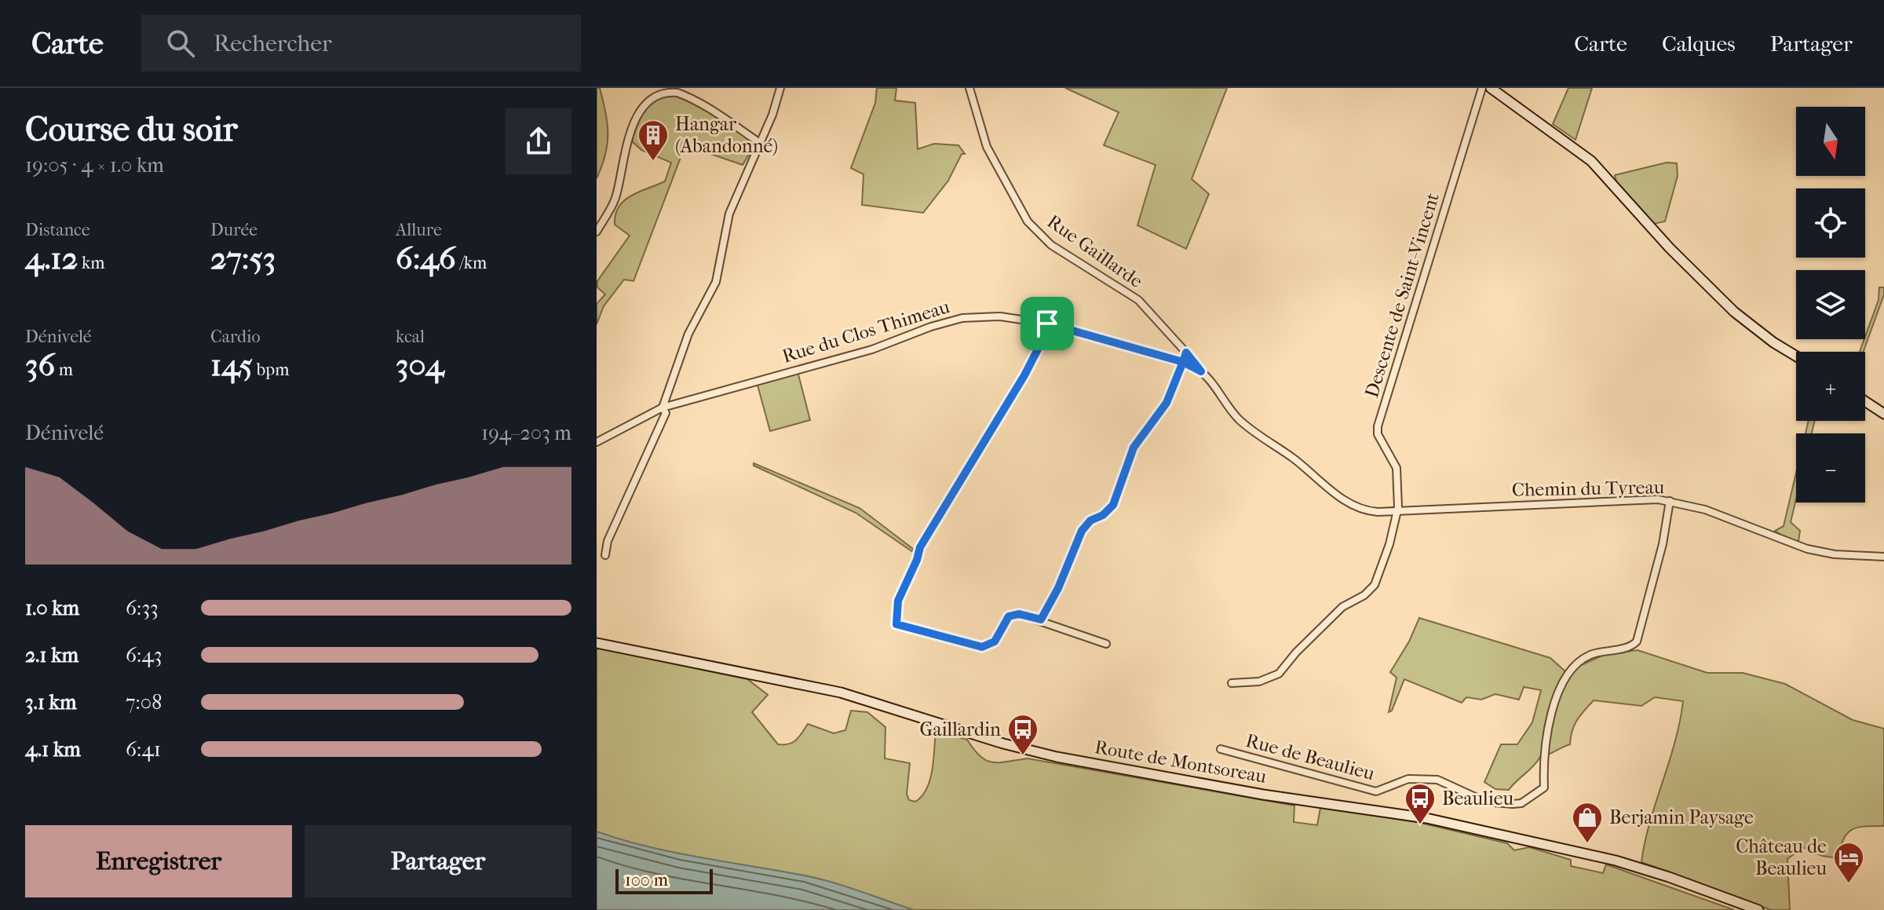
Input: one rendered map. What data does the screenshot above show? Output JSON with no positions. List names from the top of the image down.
{
  "streets": {
    "main road": ["Route de Montsoreau"],
    "street": [
      "Rue Gaillarde",
      "Descente de Saint-Vincent",
      "Rue du Clos Thimeau",
      "Chemin du Tyreau",
      "Rue de Beaulieu"
    ]
  },
  "crossings": [
    ["Rue Gaillarde", "Rue du Clos Thimeau"],
    ["Descente de Saint-Vincent", "Rue du Clos Thimeau"],
    ["Descente de Saint-Vincent", "Chemin du Tyreau"],
    ["Rue du Clos Thimeau", "Chemin du Tyreau"],
    ["Chemin du Tyreau", "Rue de Beaulieu"]
  ],
  "places": {
    "building": ["Hangar (Abandonné)"],
    "bus stop": ["Gaillardin", "Beaulieu"],
    "shop": ["Berjamin Paysage"],
    "hotel": ["Château de Beaulieu"]
  },
  "scale_bar": "100 m",
  "north": "bottom",
  "page": {
    "header": "Carte",
    "search": "Rechercher",
    "nav": ["Carte", "Calques", "Partager"],
    "heading": ["Course du soir", "19:05 · 4 × 1.0 km"],
    "map_buttons": ["+", "−"],
    "stats": [
      ["Distance", "4.12 km"],
      ["Durée", "27:53"],
      ["Allure", "6:46 /km"],
      ["Dénivelé", "36 m"],
      ["Cardio", "145 bpm"],
      ["kcal", "304"]
    ],
    "chart": ["Dénivelé", "194–203 m"],
    "list": [
      {
        "name": "1.0 km",
        "note": "6:33"
      },
      {
        "name": "2.1 km",
        "note": "6:43"
      },
      {
        "name": "3.1 km",
        "note": "7:08"
      },
      {
        "name": "4.1 km",
        "note": "6:41"
      }
    ],
    "buttons": ["Enregistrer", "Partager"],
    "scale": "100 m"
  }
}
